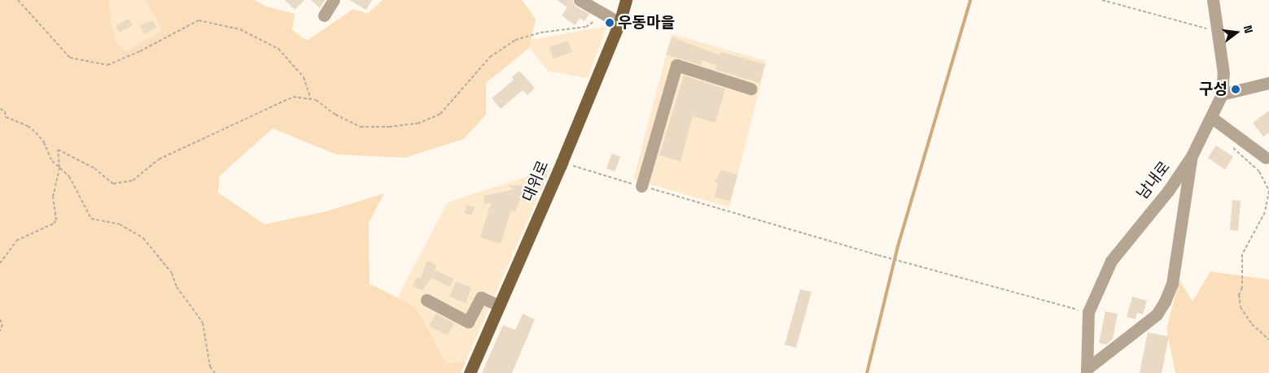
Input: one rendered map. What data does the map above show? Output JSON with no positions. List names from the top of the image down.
{
  "streets": {
    "main road": ["대위로"],
    "street": ["남내로"]
  },
  "places": ["우동마을", "구성"],
  "north": "right"
}
